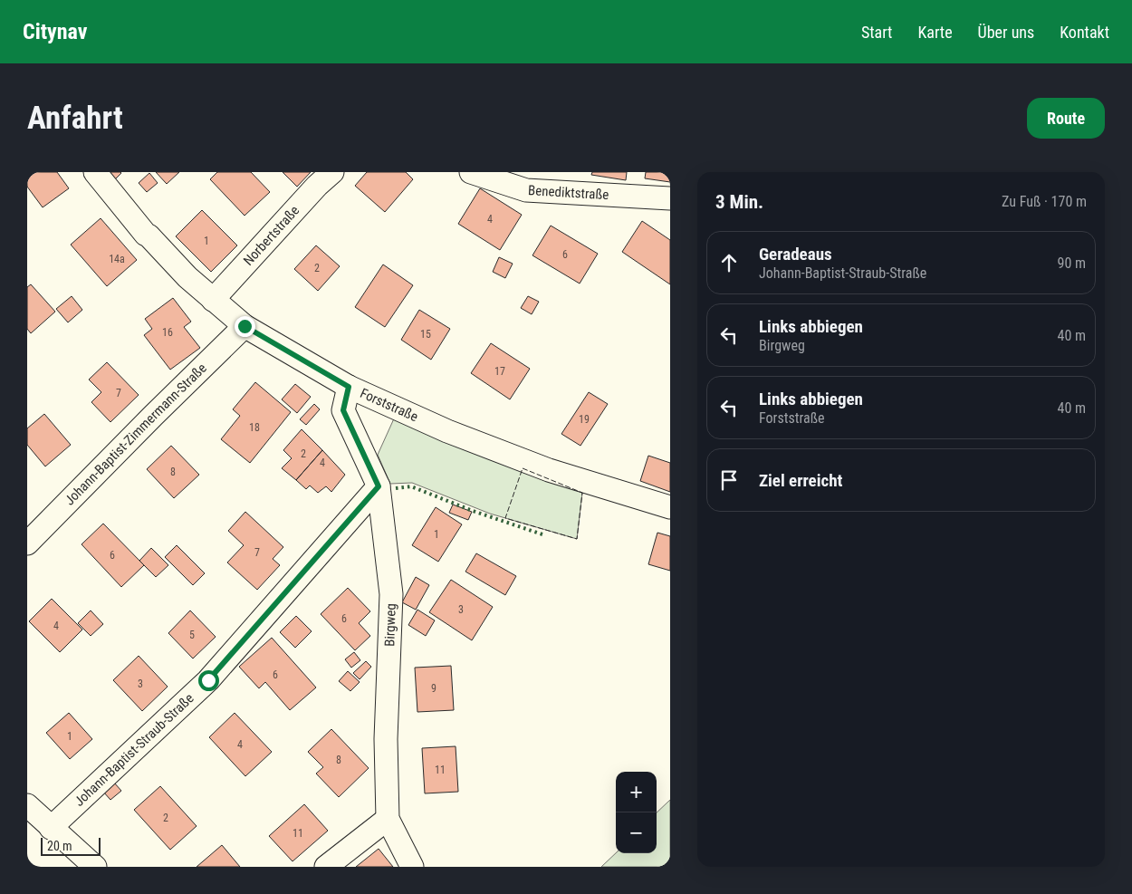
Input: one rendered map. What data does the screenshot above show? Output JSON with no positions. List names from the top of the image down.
{
  "streets": {
    "street": [
      "Benediktstraße",
      "Norbertstraße",
      "Forststraße",
      "Johann-Baptist-Zimmermann-Straße",
      "Birgweg",
      "Johann-Baptist-Straub-Straße"
    ]
  },
  "crossings": [
    ["Norbertstraße", "Forststraße"],
    ["Forststraße", "Johann-Baptist-Zimmermann-Straße"],
    ["Forststraße", "Birgweg"],
    ["Birgweg", "Johann-Baptist-Straub-Straße"]
  ],
  "house_numbers": [
    "4",
    "1",
    "6",
    "14a",
    "2",
    "16",
    "15",
    "17",
    "7",
    "19",
    "18",
    "2",
    "4",
    "8",
    "1",
    "7",
    "6",
    "3",
    "6",
    "4",
    "5",
    "6",
    "3",
    "9",
    "1",
    "4",
    "8",
    "11",
    "2",
    "11"
  ],
  "scale_bar": "20 m",
  "page": {
    "header": "Citynav",
    "nav": [
      "Start",
      "Karte",
      "Über uns",
      "Kontakt"
    ],
    "buttons": "Route",
    "title": "Anfahrt",
    "heading": ["3 Min.", "Zu Fuß · 170 m"],
    "list": [
      ["Geradeaus", "Johann-Baptist-Straub-Straße", "90 m"],
      ["Links abbiegen", "Birgweg", "40 m"],
      ["Links abbiegen", "Forststraße", "40 m"],
      "Ziel erreicht"
    ],
    "map_buttons": ["+", "−"],
    "scale": "20 m"
  }
}
